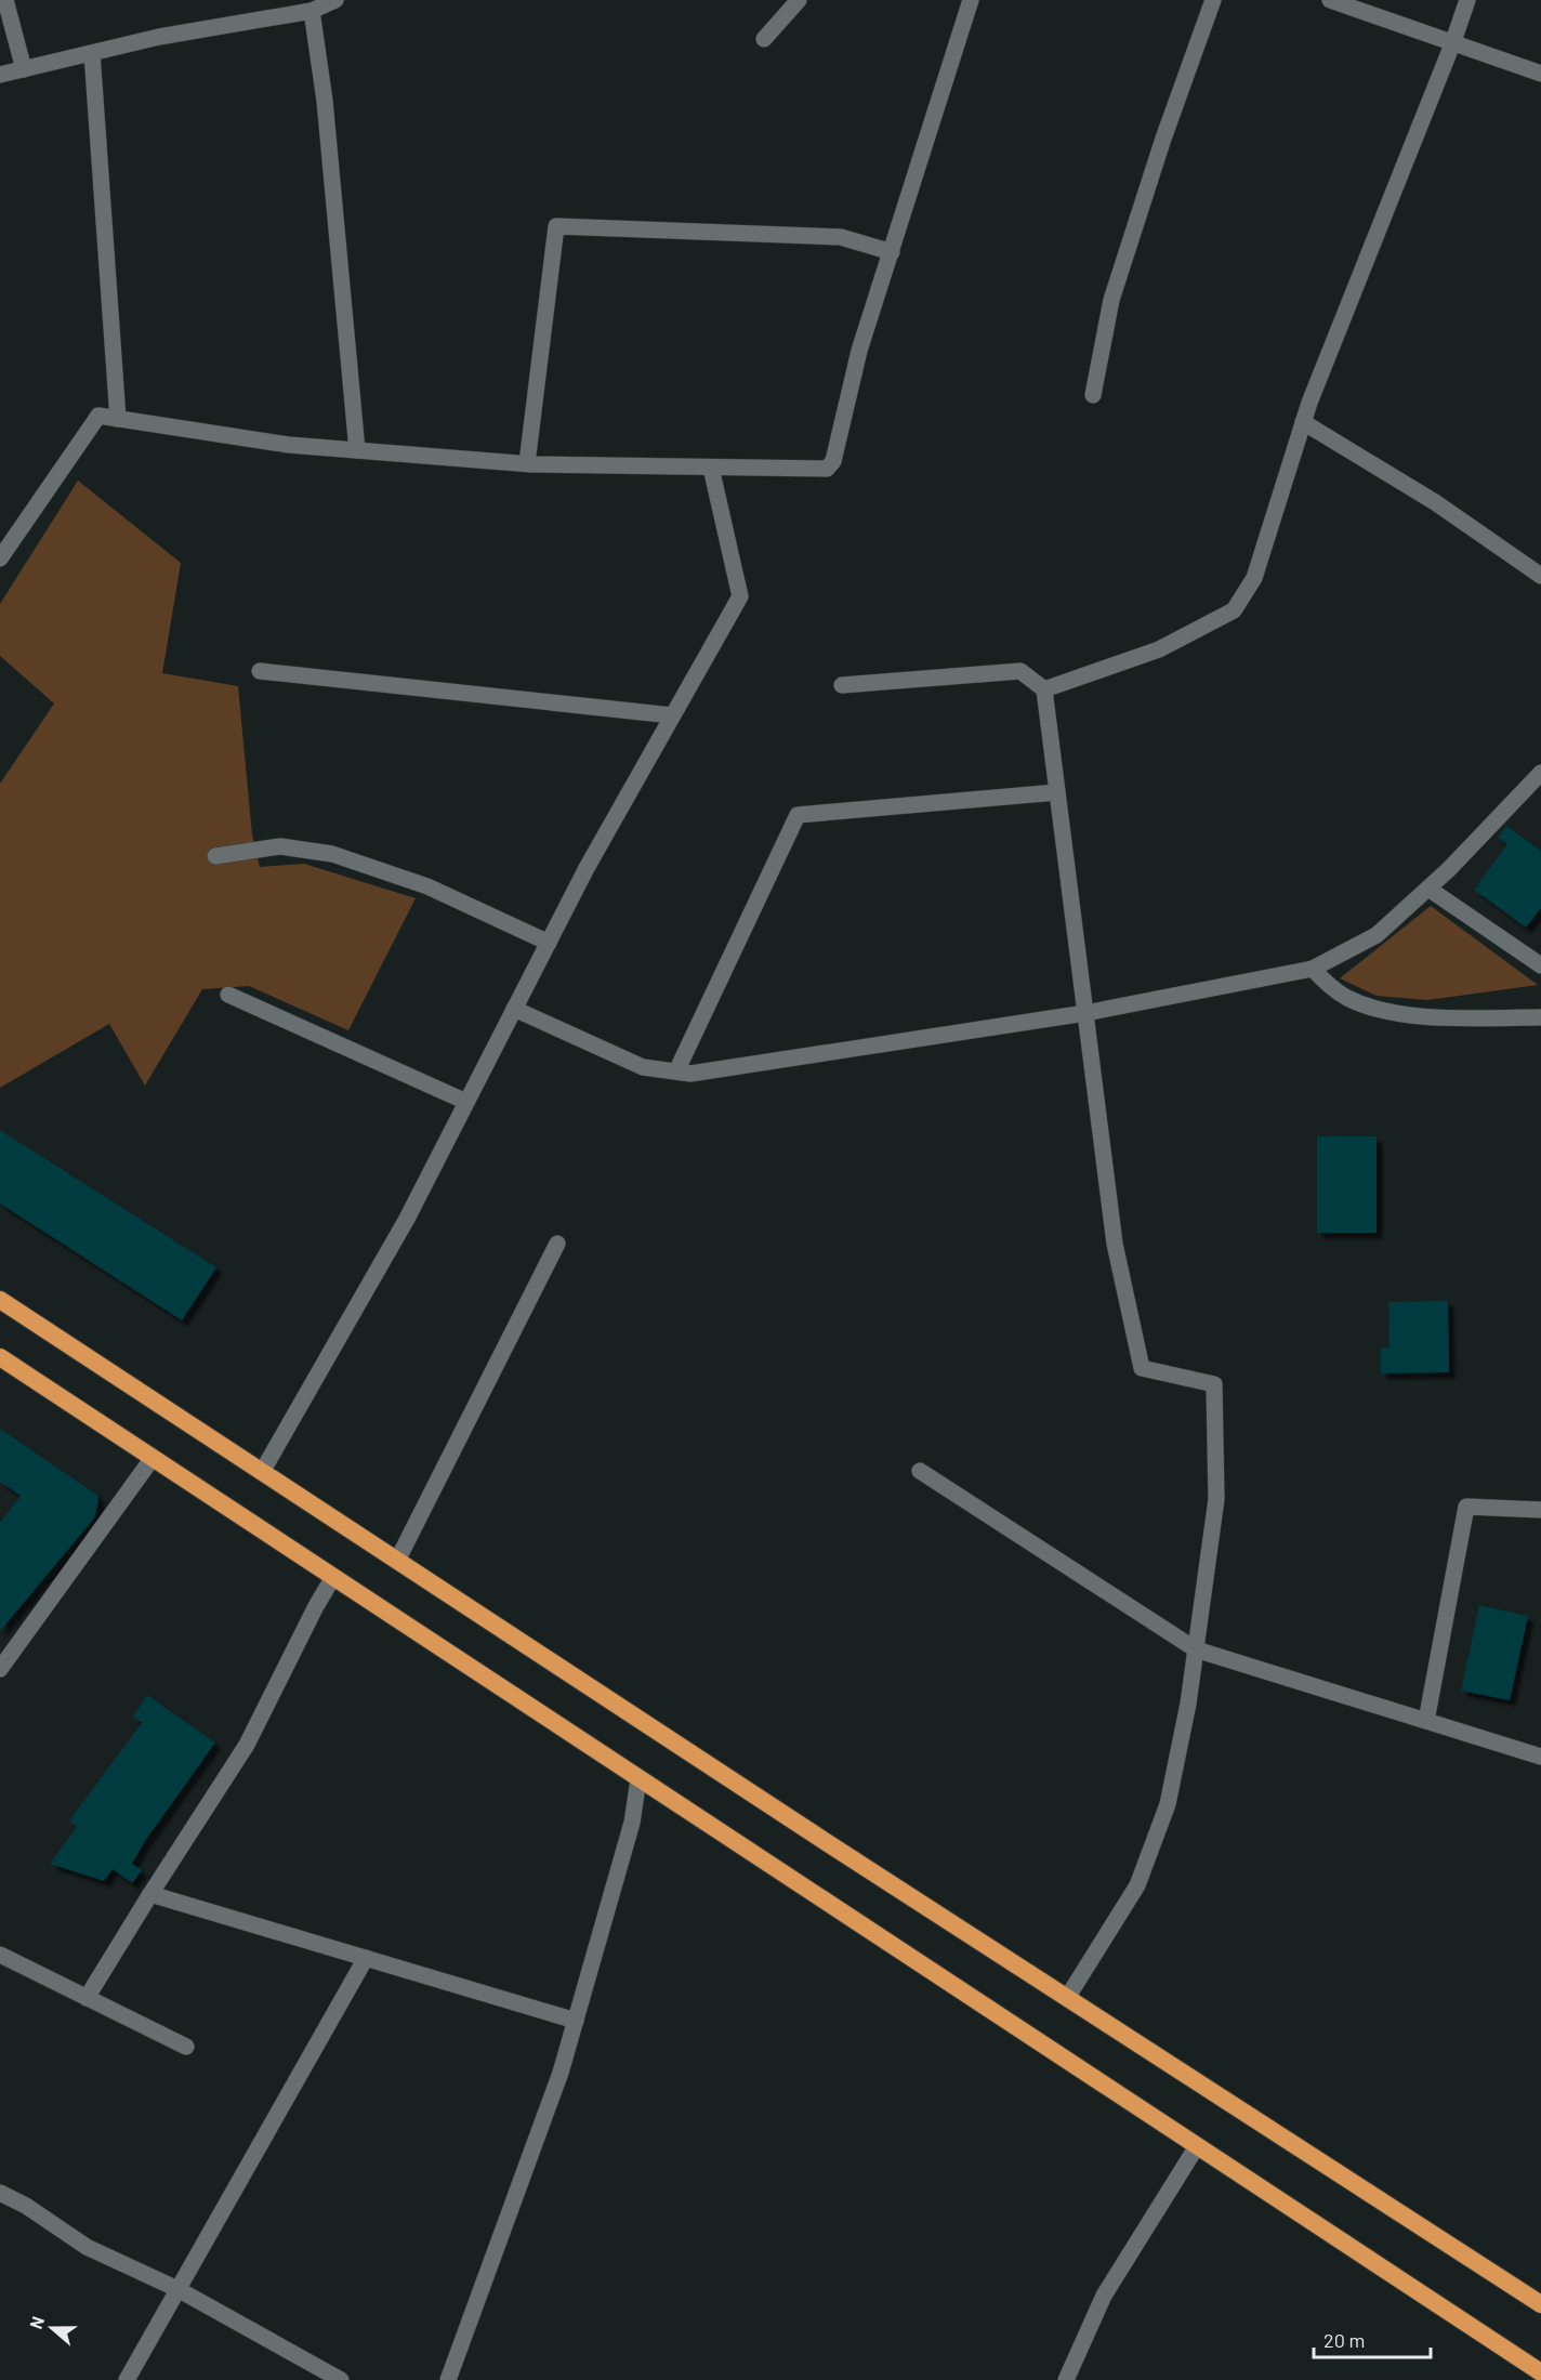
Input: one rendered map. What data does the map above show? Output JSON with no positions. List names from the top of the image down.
{
  "scale_bar": "20 m",
  "north": "left"
}
